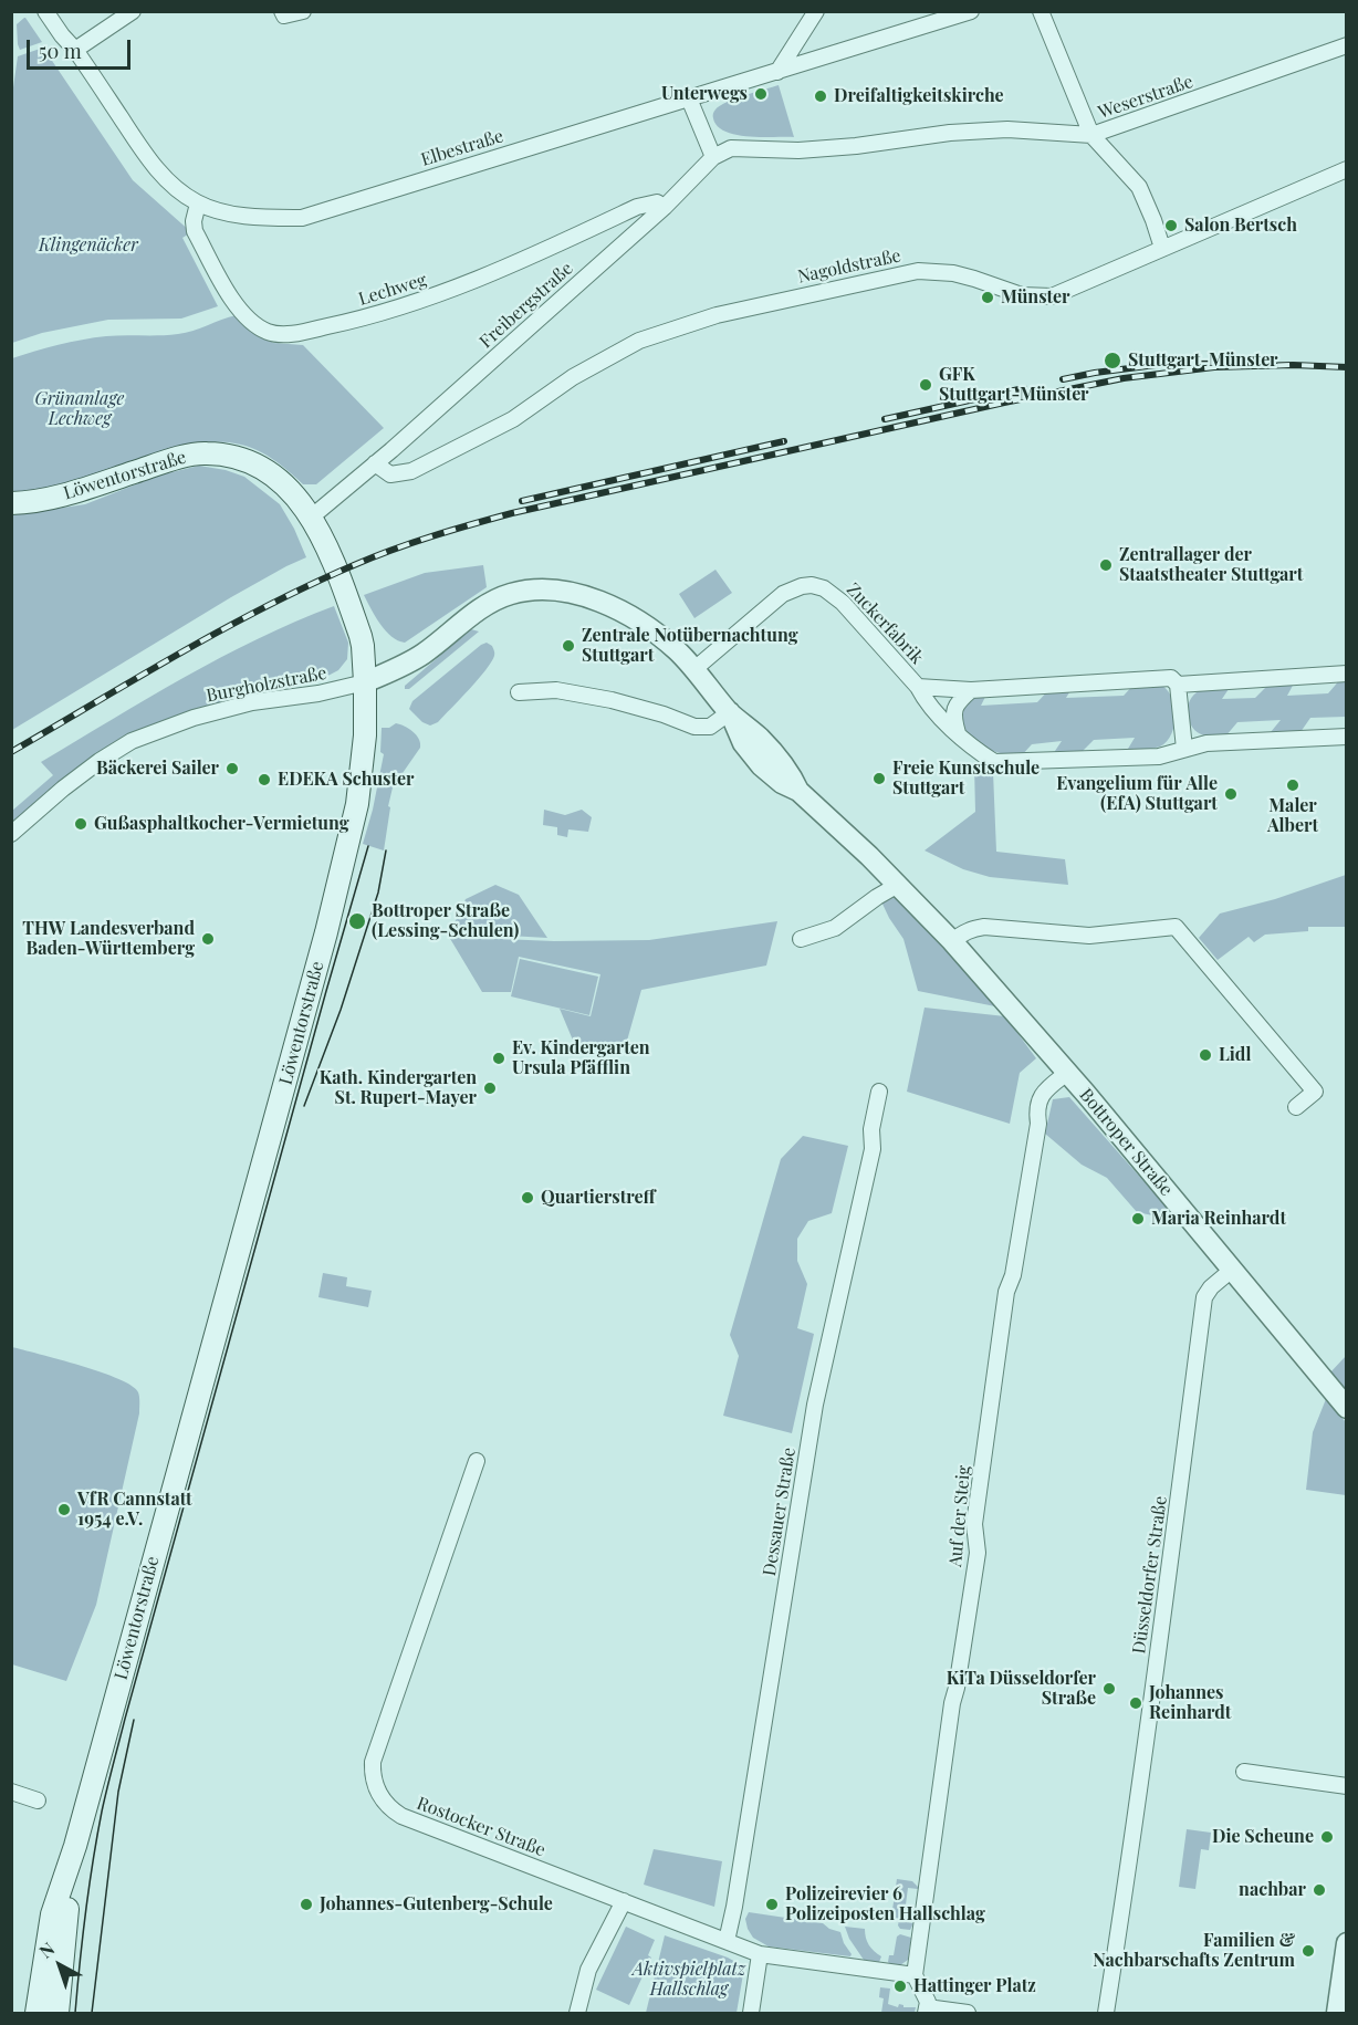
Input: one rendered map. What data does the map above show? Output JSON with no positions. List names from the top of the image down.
{
  "streets": {
    "main road": ["Löwentorstraße"],
    "street": [
      "Weserstraße",
      "Elbestraße",
      "Nagoldstraße",
      "Lechweg",
      "Freibergstraße",
      "Zuckerfabrik",
      "Burgholzstraße",
      "Bottroper Straße",
      "Dessauer Straße",
      "Auf der Steig",
      "Düsseldorfer Straße",
      "Rostocker Straße"
    ]
  },
  "crossings": [
    ["Weserstraße", "Freibergstraße"],
    ["Elbestraße", "Lechweg"],
    ["Nagoldstraße", "Freibergstraße"],
    ["Lechweg", "Freibergstraße"],
    ["Freibergstraße", "Löwentorstraße"],
    ["Löwentorstraße", "Burgholzstraße"],
    ["Löwentorstraße", "Bottroper Straße"],
    ["Zuckerfabrik", "Bottroper Straße"],
    ["Burgholzstraße", "Bottroper Straße"],
    ["Bottroper Straße", "Auf der Steig"],
    ["Bottroper Straße", "Düsseldorfer Straße"],
    ["Dessauer Straße", "Rostocker Straße"],
    ["Auf der Steig", "Rostocker Straße"]
  ],
  "parks": ["Klingenäcker", "Grünanlage Lechweg", "Aktivspielplatz Hallschlag"],
  "places": [
    "Unterwegs",
    "Dreifaltigkeitskirche",
    "Salon Bertsch",
    "Münster",
    "Stuttgart-Münster",
    "GFK Stuttgart-Münster",
    "Zentrallager der Staatstheater Stuttgart",
    "Zentrale Notübernachtung Stuttgart",
    "Bäckerei Sailer",
    "Freie Kunstschule Stuttgart",
    "EDEKA Schuster",
    "Maler Albert",
    "Evangelium für Alle (EfA) Stuttgart",
    "Gußasphaltkocher-Vermietung",
    "Bottroper Straße (Lessing-Schulen)",
    "THW Landesverband Baden-Württemberg",
    "Lidl",
    "Ev. Kindergarten Ursula Pfäfflin",
    "Kath. Kindergarten St. Rupert-Mayer",
    "Quartierstreff",
    "Maria Reinhardt",
    "VfR Cannstatt 1954 e.V.",
    "KiTa Düsseldorfer Straße",
    "Johannes Reinhardt",
    "Die Scheune",
    "nachbar",
    "Johannes-Gutenberg-Schule",
    "Polizeirevier 6 Polizeiposten Hallschlag",
    "Familien & Nachbarschafts Zentrum",
    "Hattinger Platz"
  ],
  "scale_bar": "50 m",
  "north": "top left"
}
